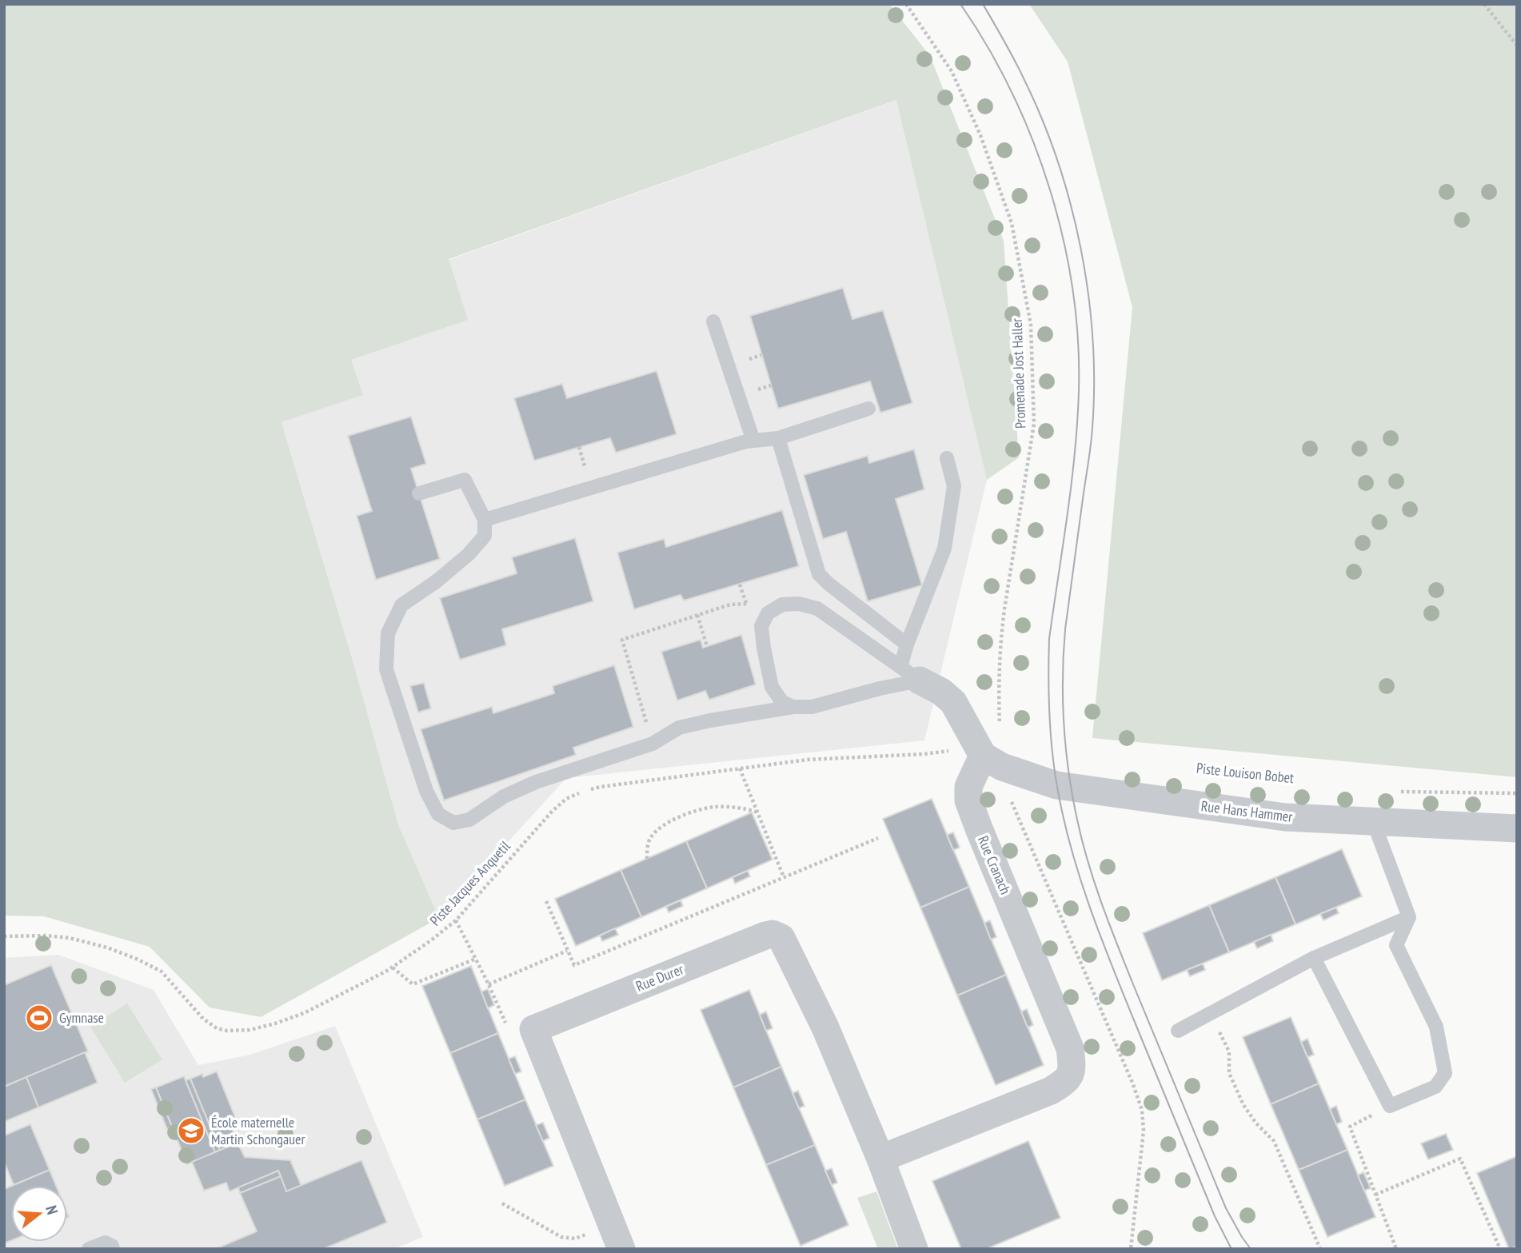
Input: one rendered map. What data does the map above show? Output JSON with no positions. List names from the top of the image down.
{
  "streets": {
    "street": ["Rue Hans Hammer", "Rue Cranach", "Rue Durer"],
    "path": ["Promenade Jost Haller", "Piste Jacques Anquetil"]
  },
  "crossings": [
    ["Promenade Jost Haller", "Rue Hans Hammer"],
    ["Promenade Jost Haller", "Rue Cranach"],
    ["Promenade Jost Haller", "Piste Jacques Anquetil"],
    ["Rue Hans Hammer", "Rue Cranach"],
    ["Rue Hans Hammer", "Piste Jacques Anquetil"],
    ["Rue Cranach", "Piste Jacques Anquetil"],
    ["Rue Cranach", "Rue Durer"]
  ],
  "places": {
    "sports": ["Gymnase"],
    "school or university": ["École maternelle Martin Schongauer"]
  },
  "north": "right"
}
